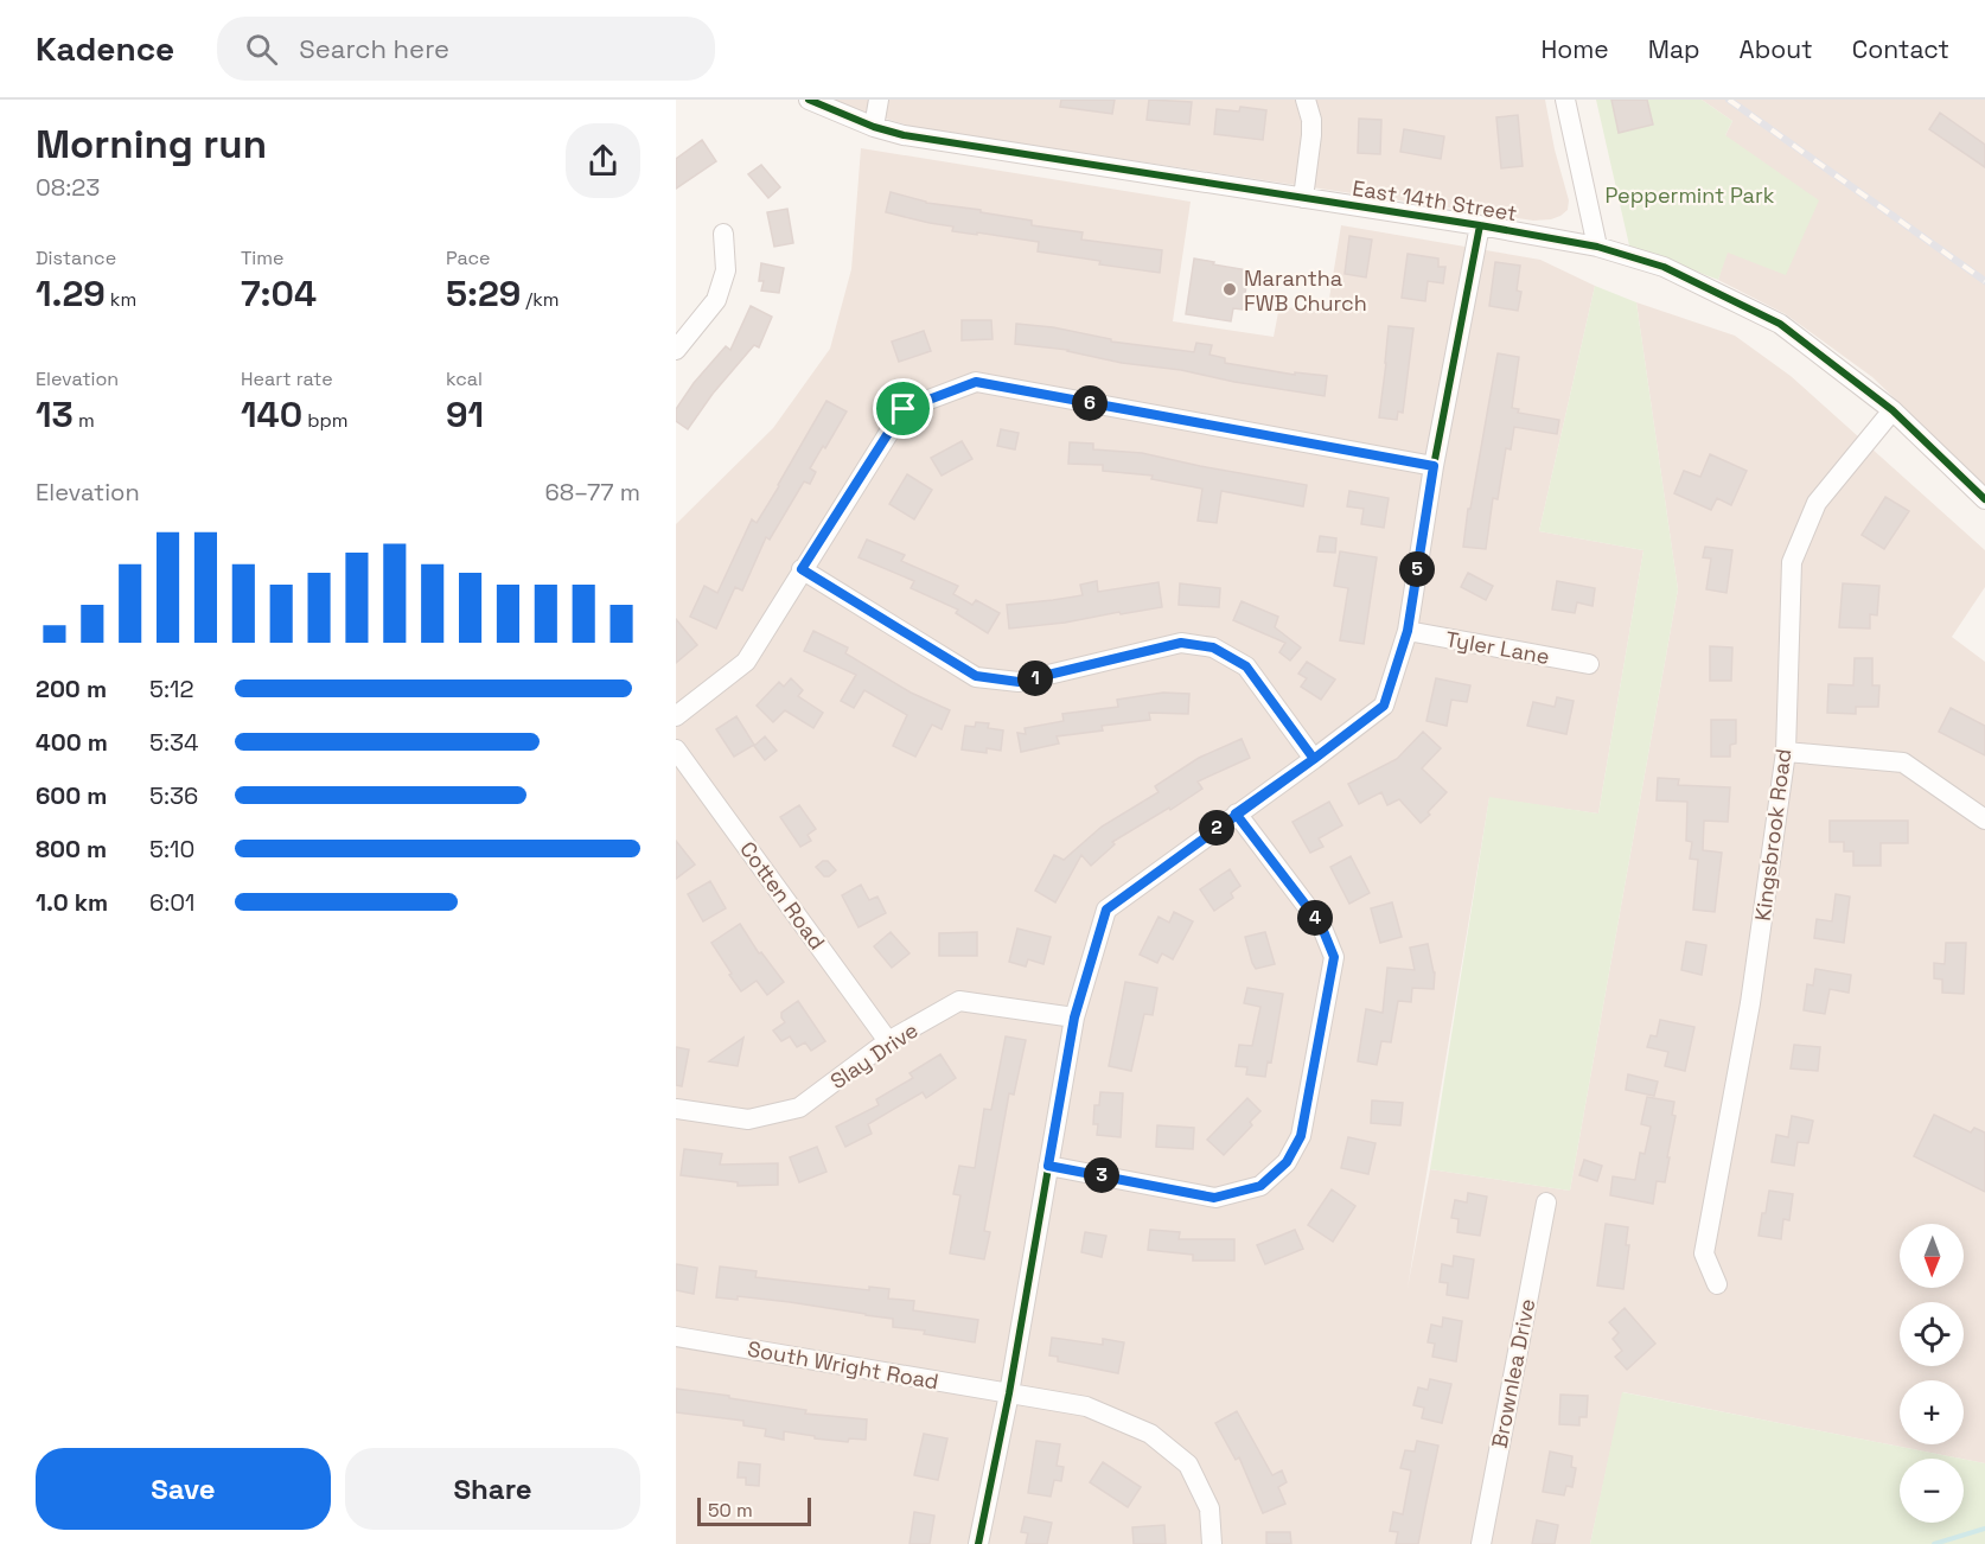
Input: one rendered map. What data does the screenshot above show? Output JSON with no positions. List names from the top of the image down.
{
  "streets": {
    "street": [
      "East 14th Street",
      "Tyler Lane",
      "Kingsbrook Road",
      "Cotten Road",
      "Slay Drive",
      "South Wright Road",
      "Brownlea Drive"
    ]
  },
  "crossings": [
    ["East 14th Street", "Kingsbrook Road"],
    ["Cotten Road", "Slay Drive"]
  ],
  "parks": ["Peppermint Park"],
  "places": ["Marantha FWB Church"],
  "scale_bar": "50 m",
  "north": "bottom",
  "page": {
    "header": "Kadence",
    "search": "Search here",
    "nav": [
      "Home",
      "Map",
      "About",
      "Contact"
    ],
    "heading": ["Morning run", "08:23"],
    "stats": [
      ["Distance", "1.29 km"],
      ["Time", "7:04"],
      ["Pace", "5:29 /km"],
      ["Elevation", "13 m"],
      ["Heart rate", "140 bpm"],
      ["kcal", "91"]
    ],
    "pins": [
      "6",
      "5",
      "1",
      "2",
      "4",
      "3"
    ],
    "chart": ["Elevation", "68–77 m"],
    "list": [
      {
        "name": "200 m",
        "note": "5:12"
      },
      {
        "name": "400 m",
        "note": "5:34"
      },
      {
        "name": "600 m",
        "note": "5:36"
      },
      {
        "name": "800 m",
        "note": "5:10"
      },
      {
        "name": "1.0 km",
        "note": "6:01"
      }
    ],
    "map_buttons": ["+", "−"],
    "buttons": ["Save", "Share"],
    "scale": "50 m"
  }
}
